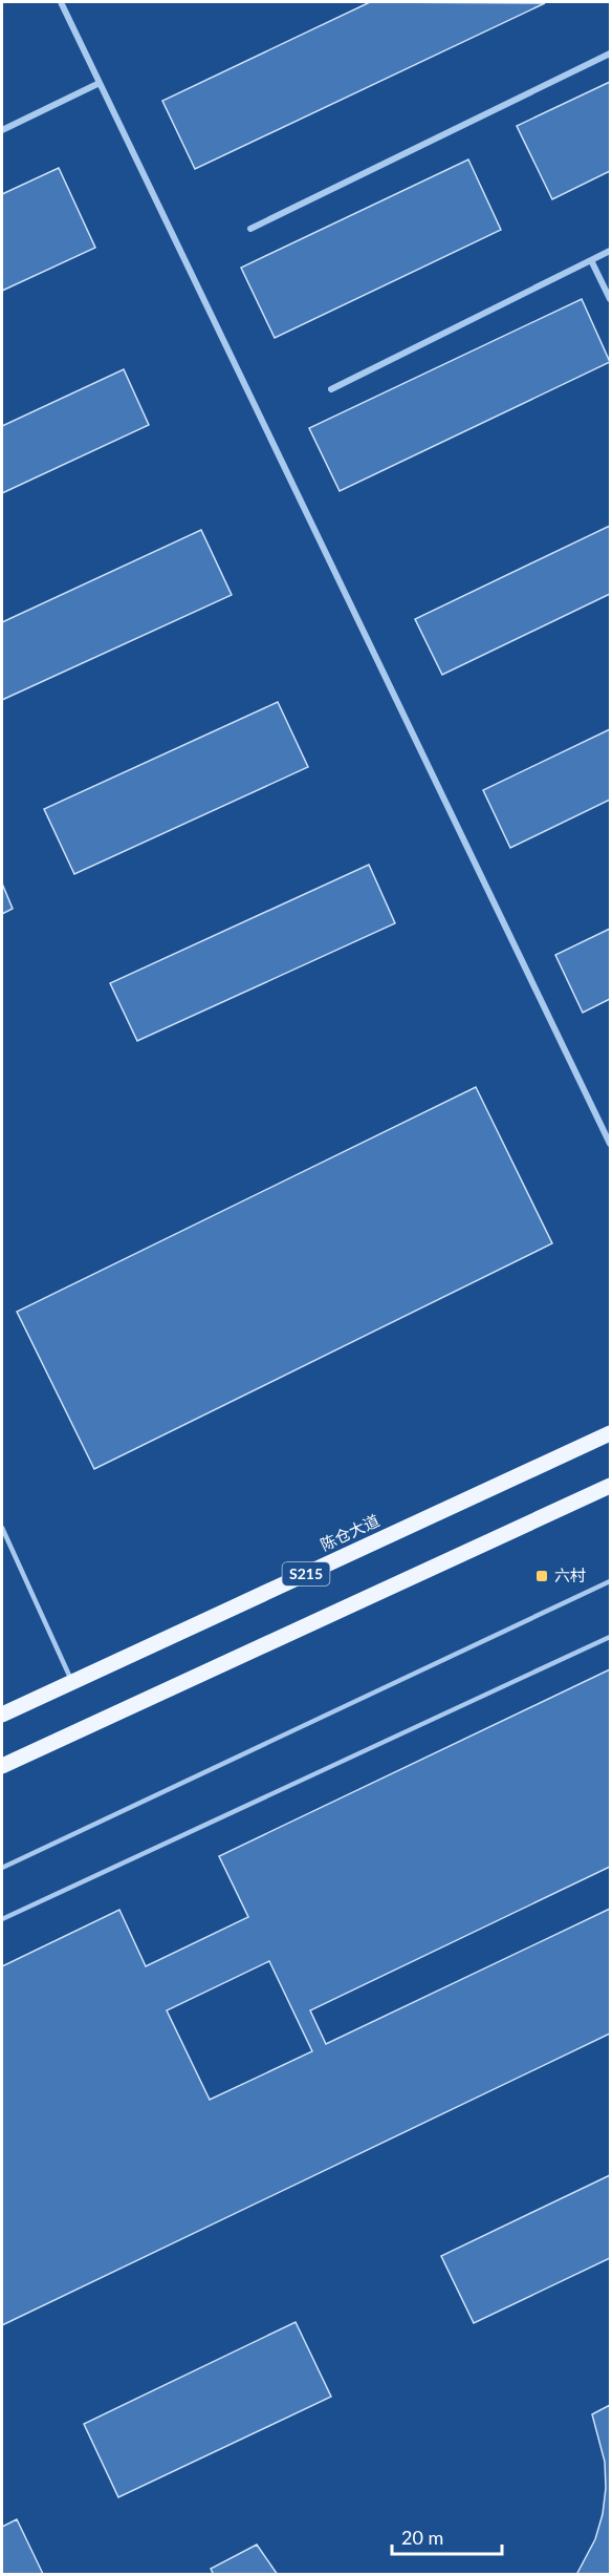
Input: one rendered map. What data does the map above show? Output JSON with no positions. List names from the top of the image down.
{
  "streets": {
    "main road": ["陈仓大道", "S215"]
  },
  "places": {
    "transit": ["六村"]
  },
  "scale_bar": "20 m"
}
